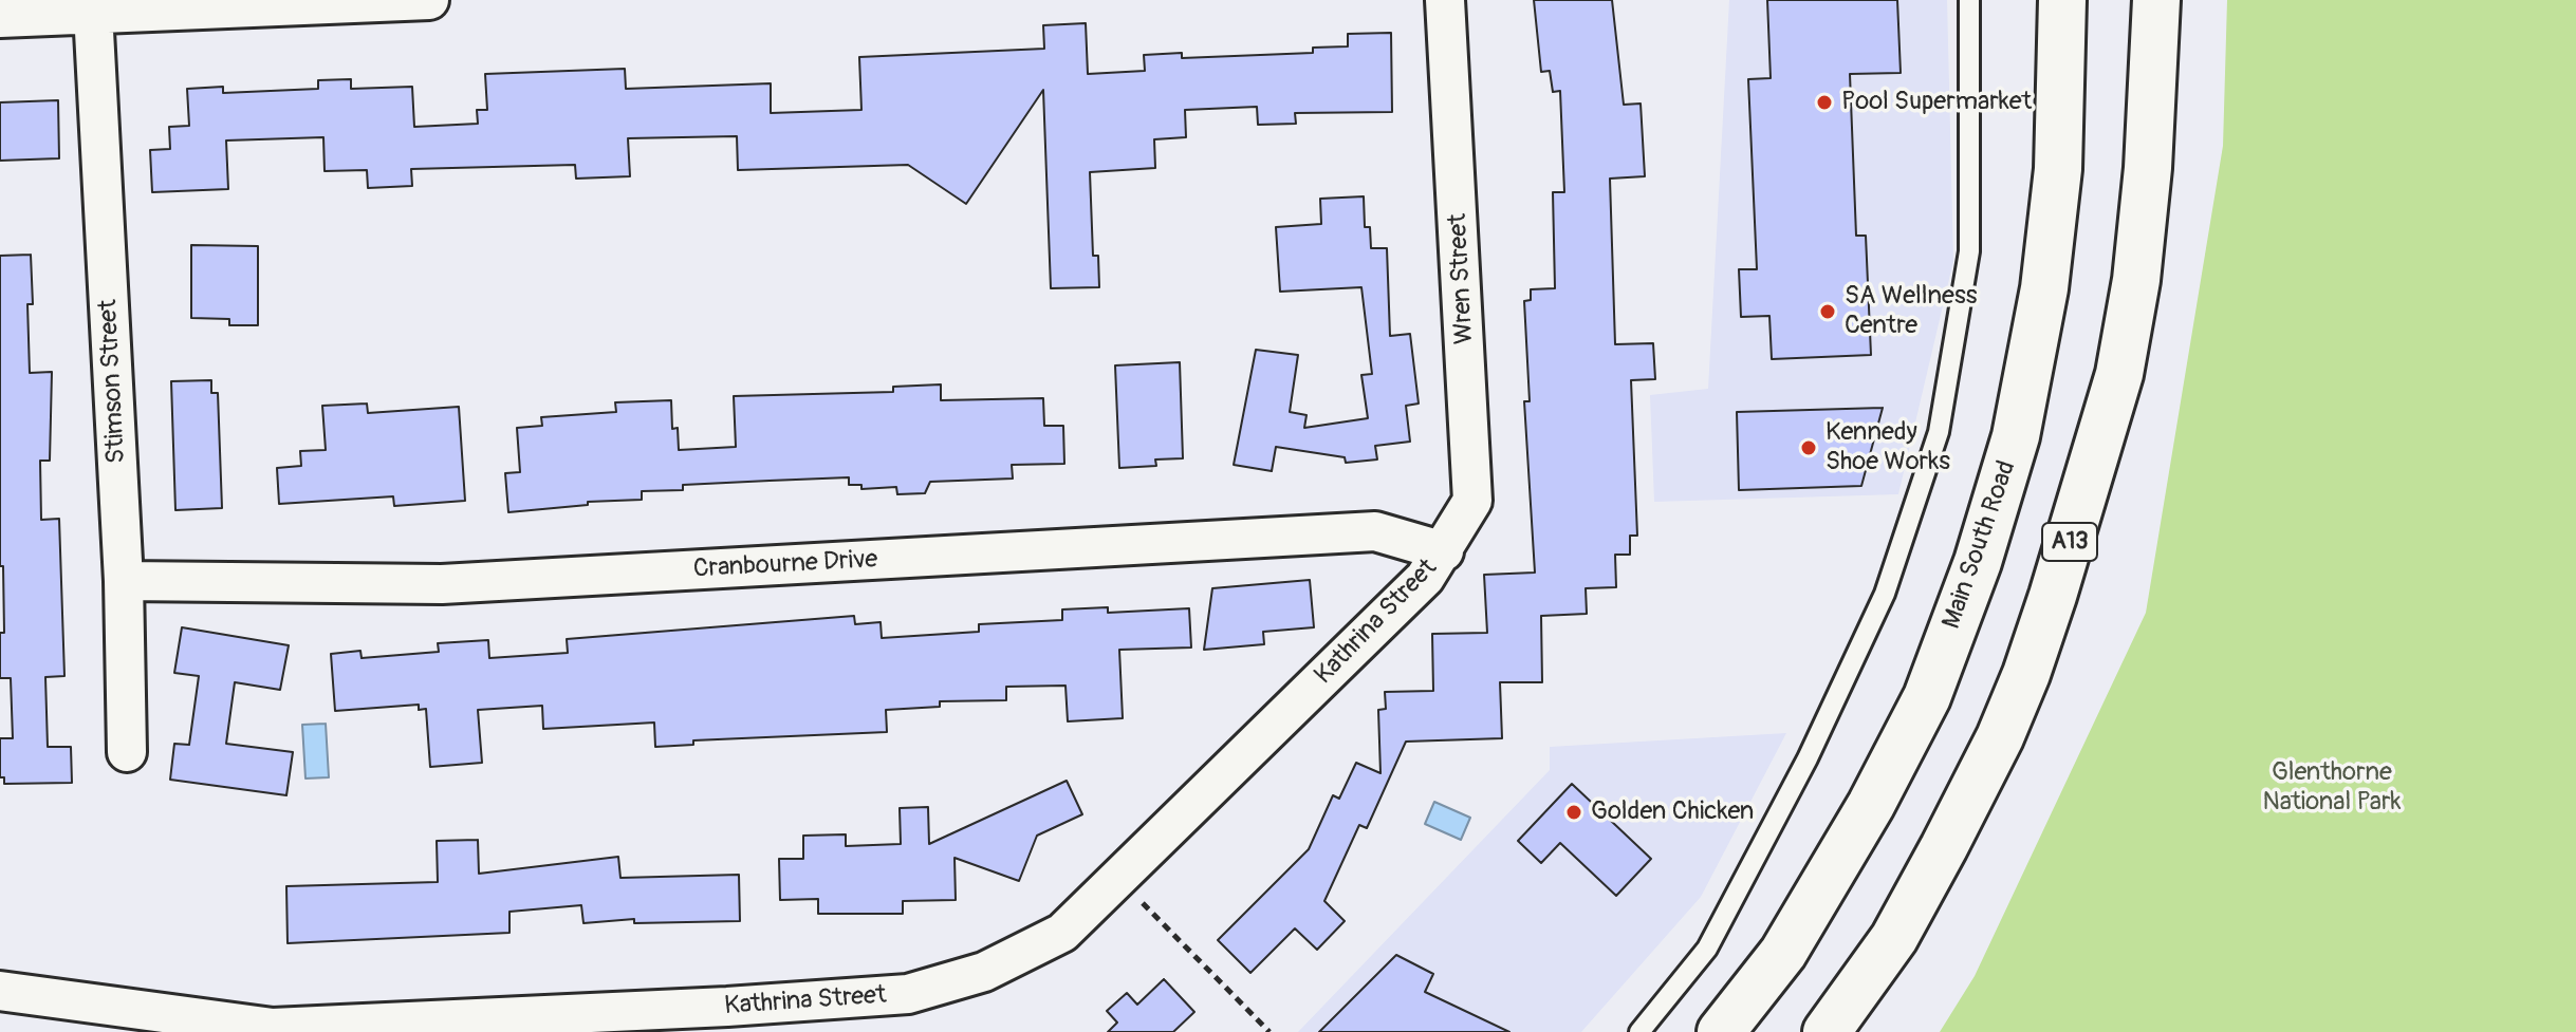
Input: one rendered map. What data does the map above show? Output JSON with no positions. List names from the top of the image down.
{
  "streets": {
    "highway": ["A13", "Main South Road"],
    "street": [
      "Wren Street",
      "Stimson Street",
      "Cranbourne Drive",
      "Kathrina Street"
    ]
  },
  "crossings": [
    ["Wren Street", "Cranbourne Drive"],
    ["Wren Street", "Kathrina Street"],
    ["Stimson Street", "Cranbourne Drive"],
    ["Cranbourne Drive", "Kathrina Street"]
  ],
  "parks": ["Glenthorne National Park"],
  "places": [
    "Pool Supermarket",
    "SA Wellness Centre",
    "Kennedy Shoe Works",
    "Golden Chicken"
  ]
}
